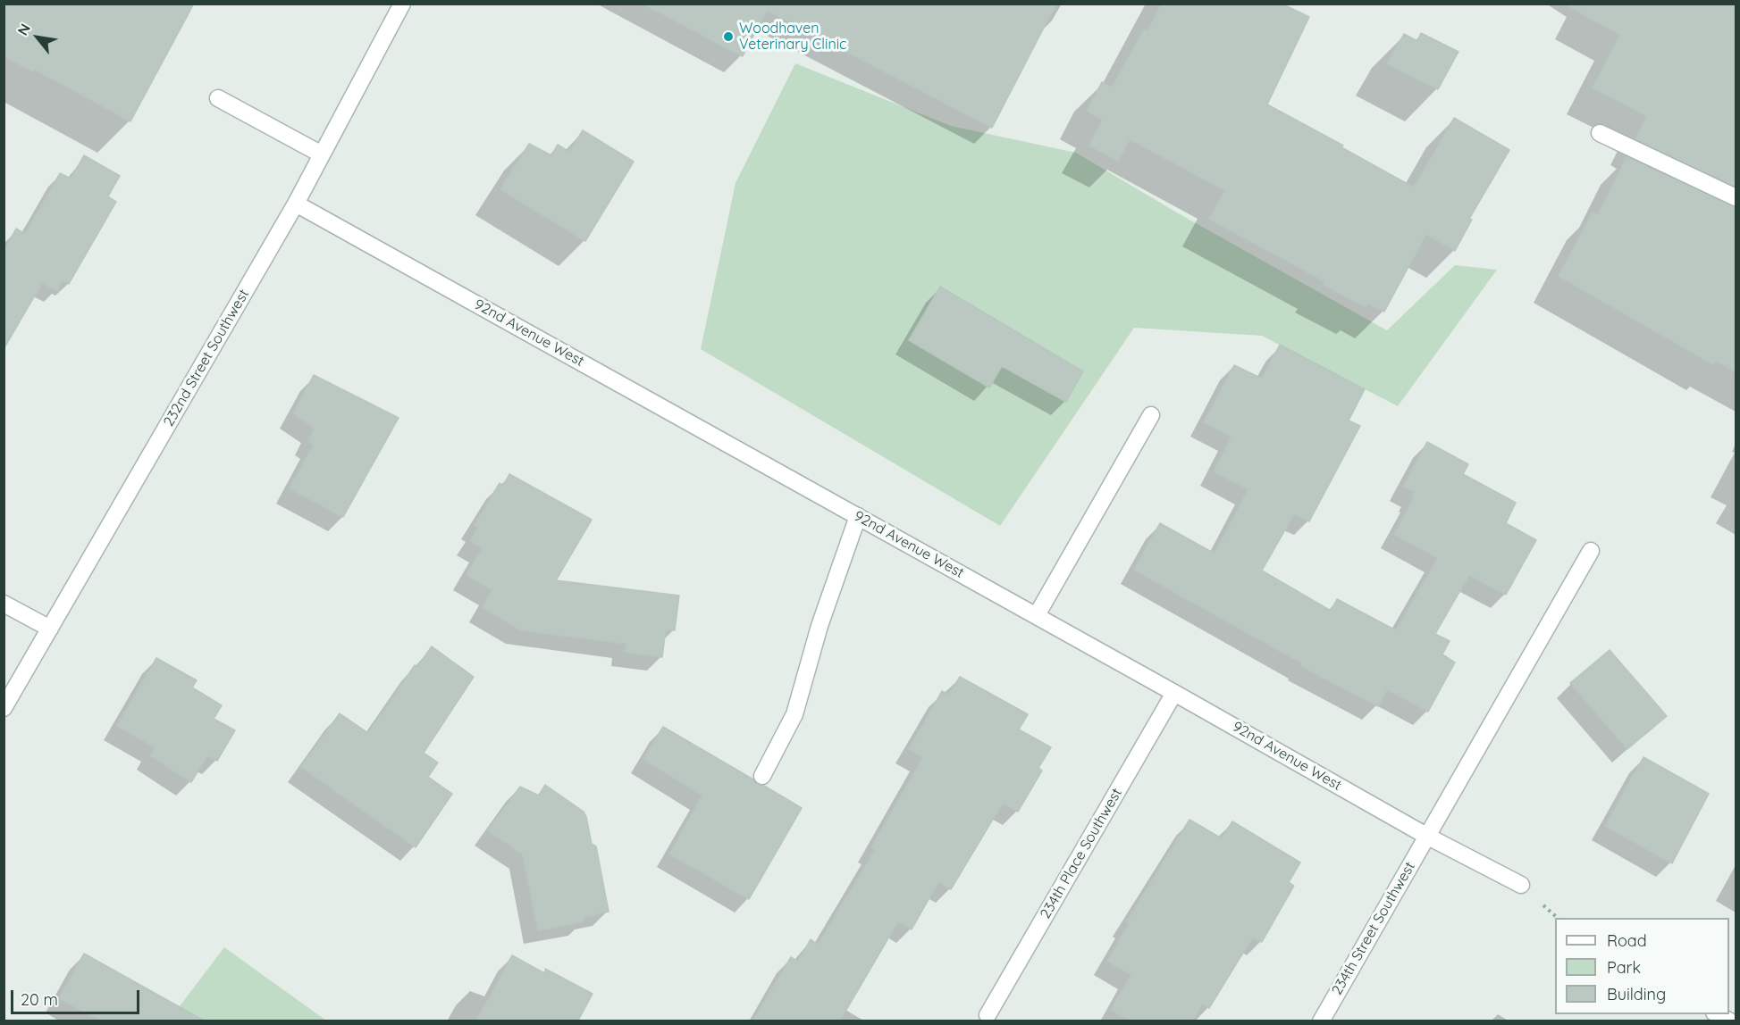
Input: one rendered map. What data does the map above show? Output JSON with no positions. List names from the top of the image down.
{
  "streets": {
    "street": [
      "92nd Avenue West",
      "232nd Street Southwest",
      "234th Place Southwest",
      "234th Street Southwest"
    ]
  },
  "crossings": [
    ["92nd Avenue West", "232nd Street Southwest"],
    ["92nd Avenue West", "234th Place Southwest"],
    ["92nd Avenue West", "234th Street Southwest"]
  ],
  "places": ["Woodhaven Veterinary Clinic"],
  "legend": ["Road", "Park", "Building"],
  "scale_bar": "20 m",
  "north": "top left"
}
